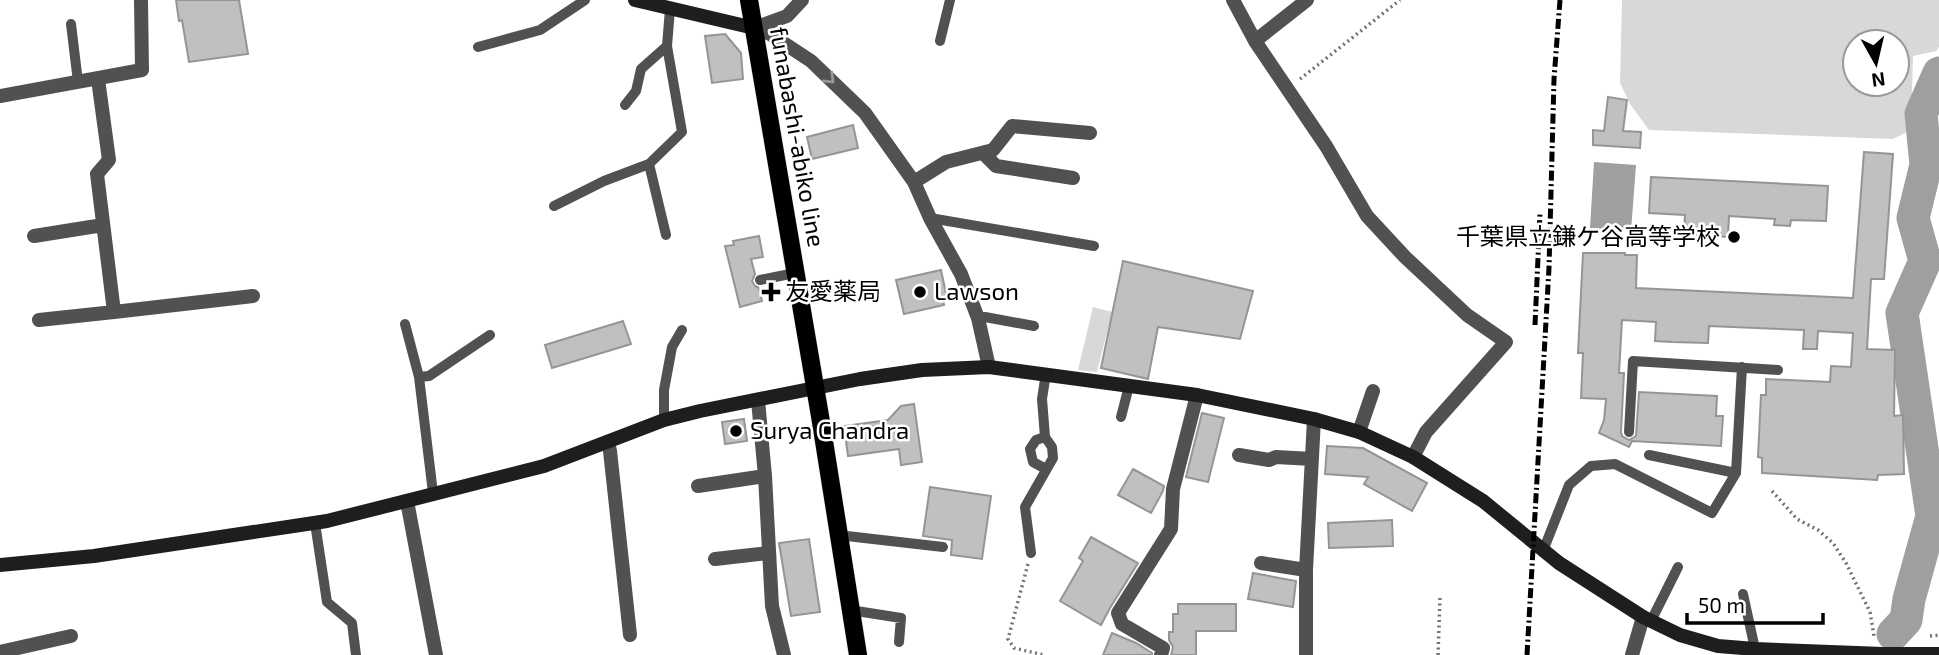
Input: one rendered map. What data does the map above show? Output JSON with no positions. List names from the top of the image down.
{
  "streets": {
    "main road": ["funabashi-abiko line"]
  },
  "places": {
    "other": ["千葉県立鎌ケ谷高等学校", "Lawson", "Surya Chandra"],
    "health": ["友愛薬局"]
  },
  "scale_bar": "50 m",
  "north": "bottom"
}
